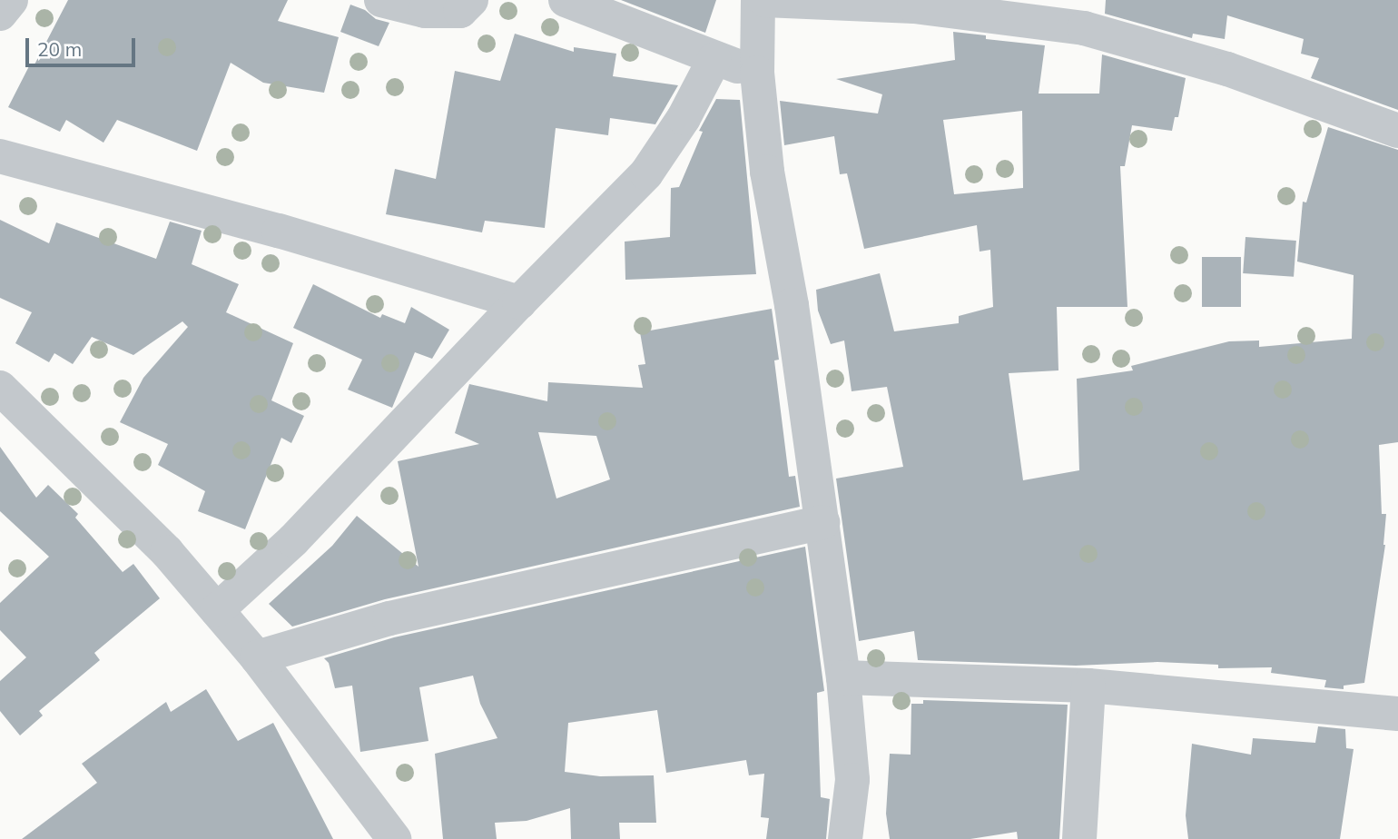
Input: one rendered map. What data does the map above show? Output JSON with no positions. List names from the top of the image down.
{
  "scale_bar": "20 m"
}
